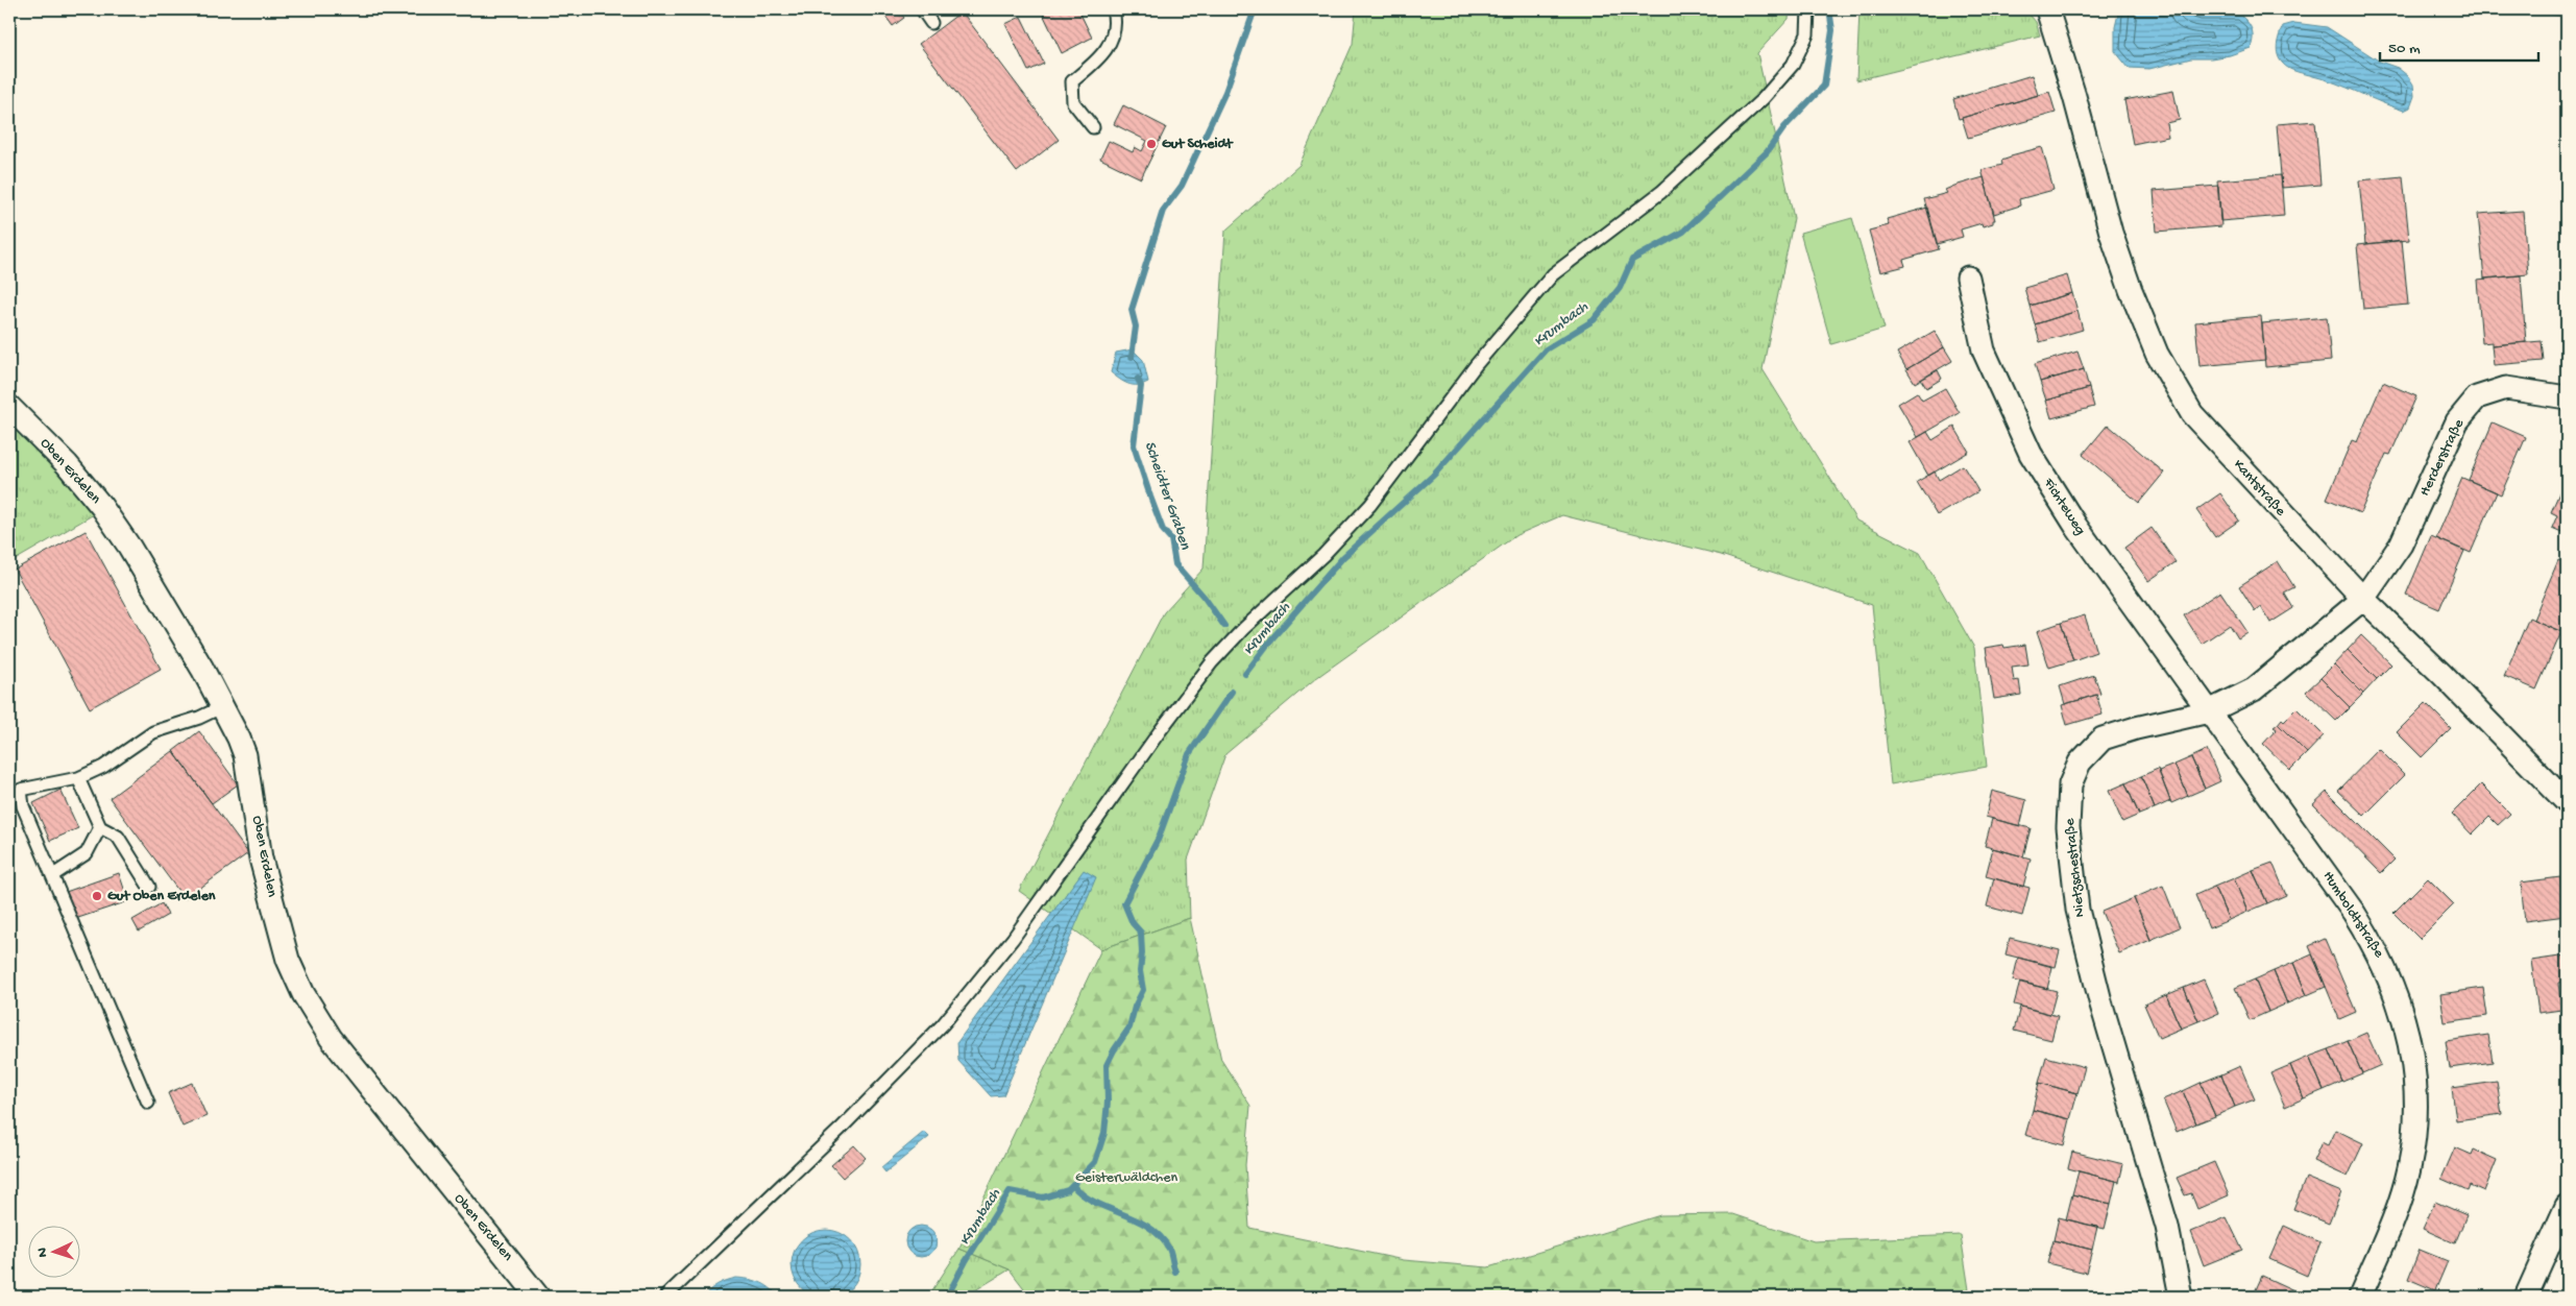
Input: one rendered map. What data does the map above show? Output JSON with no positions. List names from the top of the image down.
{
  "streets": {
    "street": [
      "Herderstraße",
      "Oben Erdelen",
      "Kantstraße",
      "Fichteweg",
      "Nietzschestraße",
      "Humboldtstraße"
    ]
  },
  "crossings": [
    ["Herderstraße", "Kantstraße"],
    ["Herderstraße", "Nietzschestraße"],
    ["Kantstraße", "Nietzschestraße"],
    ["Fichteweg", "Nietzschestraße"],
    ["Fichteweg", "Humboldtstraße"],
    ["Nietzschestraße", "Humboldtstraße"]
  ],
  "water": ["Krumbach", "Scheidter Graben"],
  "parks": ["Geisterwäldchen"],
  "places": ["Gut Scheidt", "Gut Oben Erdelen"],
  "scale_bar": "50 m",
  "north": "left"
}
